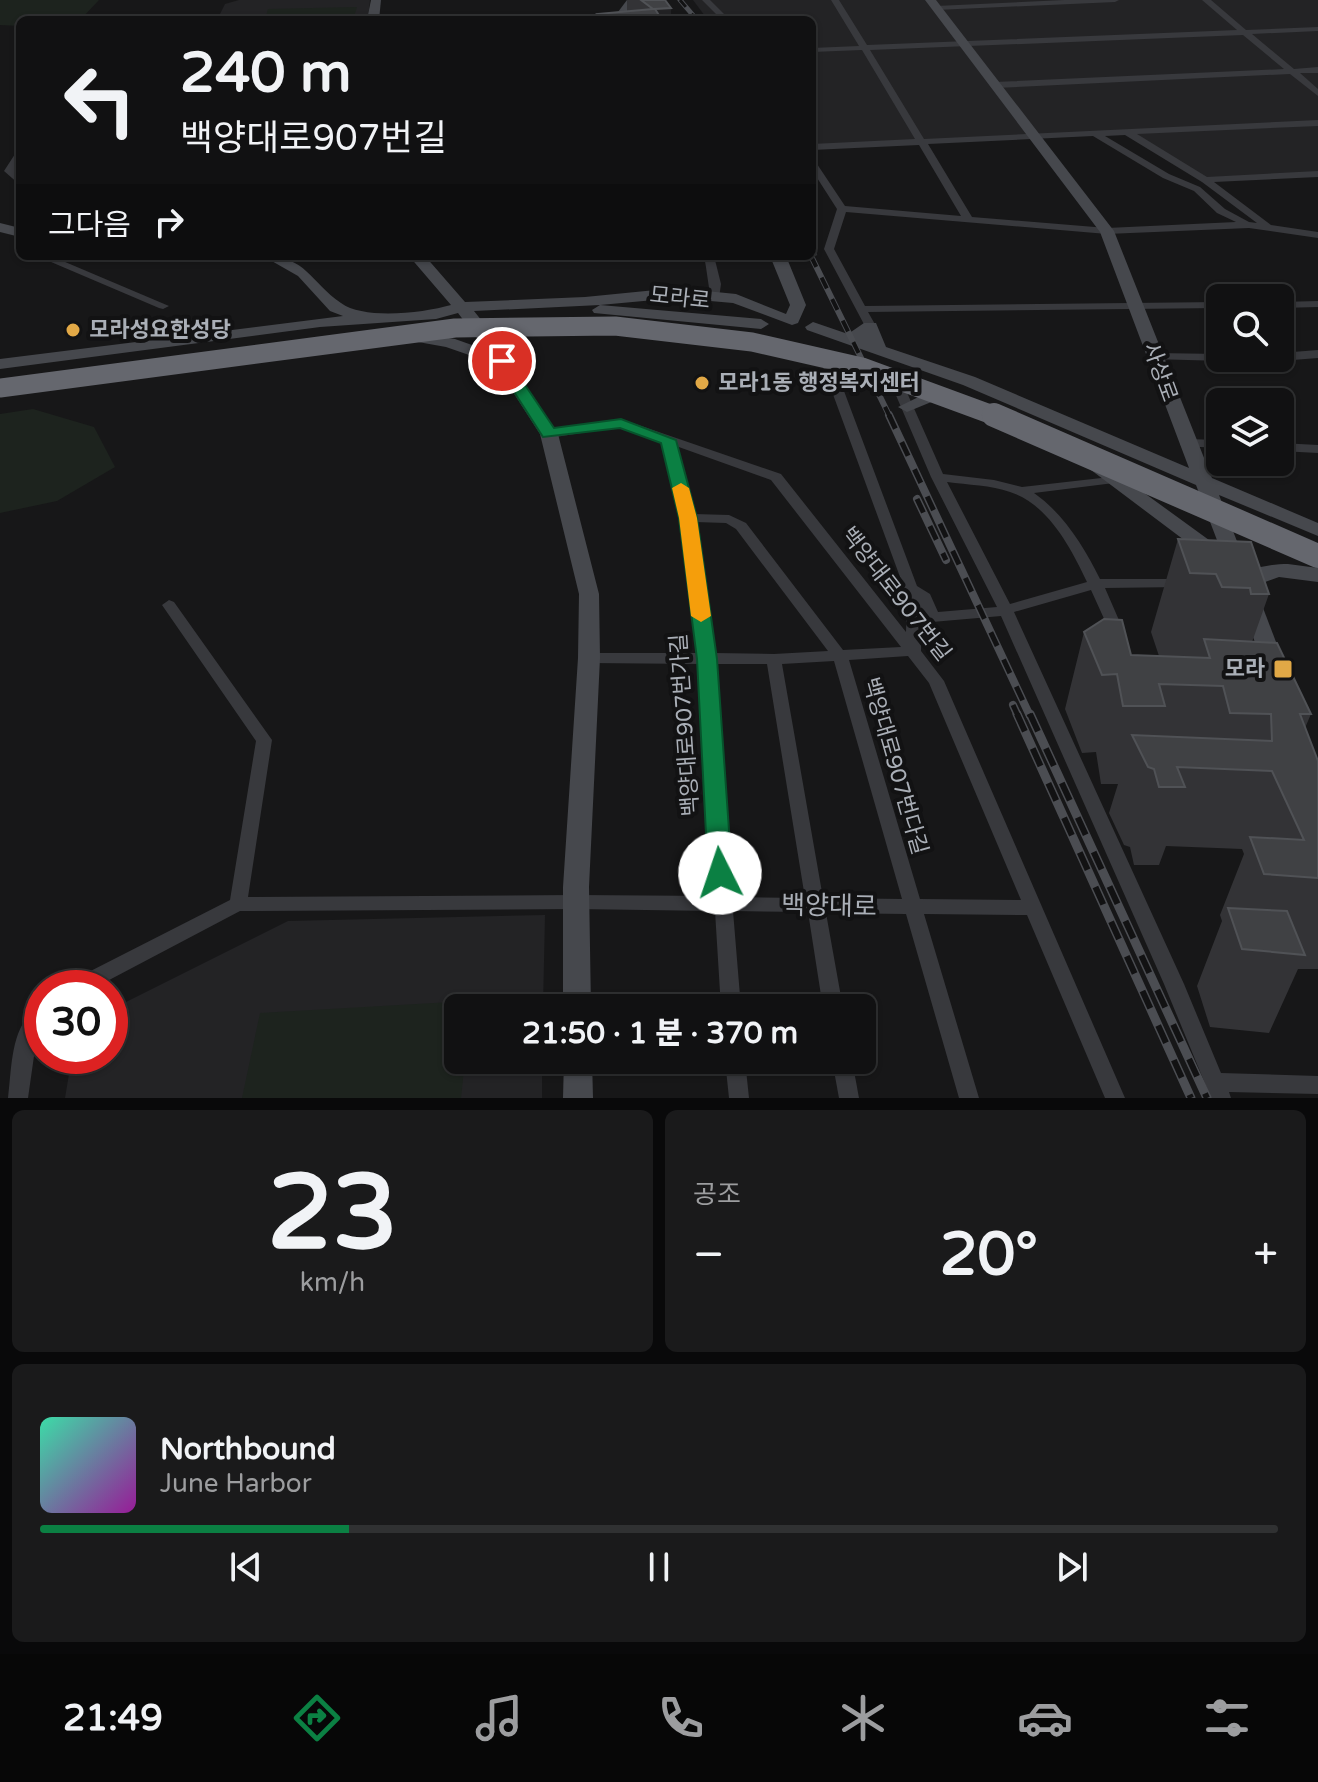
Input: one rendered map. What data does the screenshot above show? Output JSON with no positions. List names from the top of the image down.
{
  "streets": {
    "highway": ["모라로"],
    "main road": ["사상로"],
    "street": [
      "백양대로907번길",
      "백양대로907번가길",
      "백양대로907번다길",
      "백양대로"
    ]
  },
  "crossings": [
    ["백양대로907번길", "백양대로907번가길"],
    ["백양대로907번길", "백양대로"],
    ["백양대로907번가길", "백양대로907번다길"],
    ["백양대로907번가길", "백양대로"],
    ["백양대로907번다길", "백양대로"]
  ],
  "places": {
    "other": ["모라성요한성당", "모라1동 행정복지센터"],
    "transit": ["모라"]
  },
  "page": {
    "turn": ["240 m", "백양대로907번길"],
    "then": "그다음",
    "limit": "30",
    "trip": "21:50 · 1 분 · 370 m",
    "tile": [
      ["23", "km/h"],
      "공조"
    ],
    "heat": ["−", "20°", "+"],
    "song": ["Northbound", "June Harbor"],
    "tabs": "21:49"
  }
}
